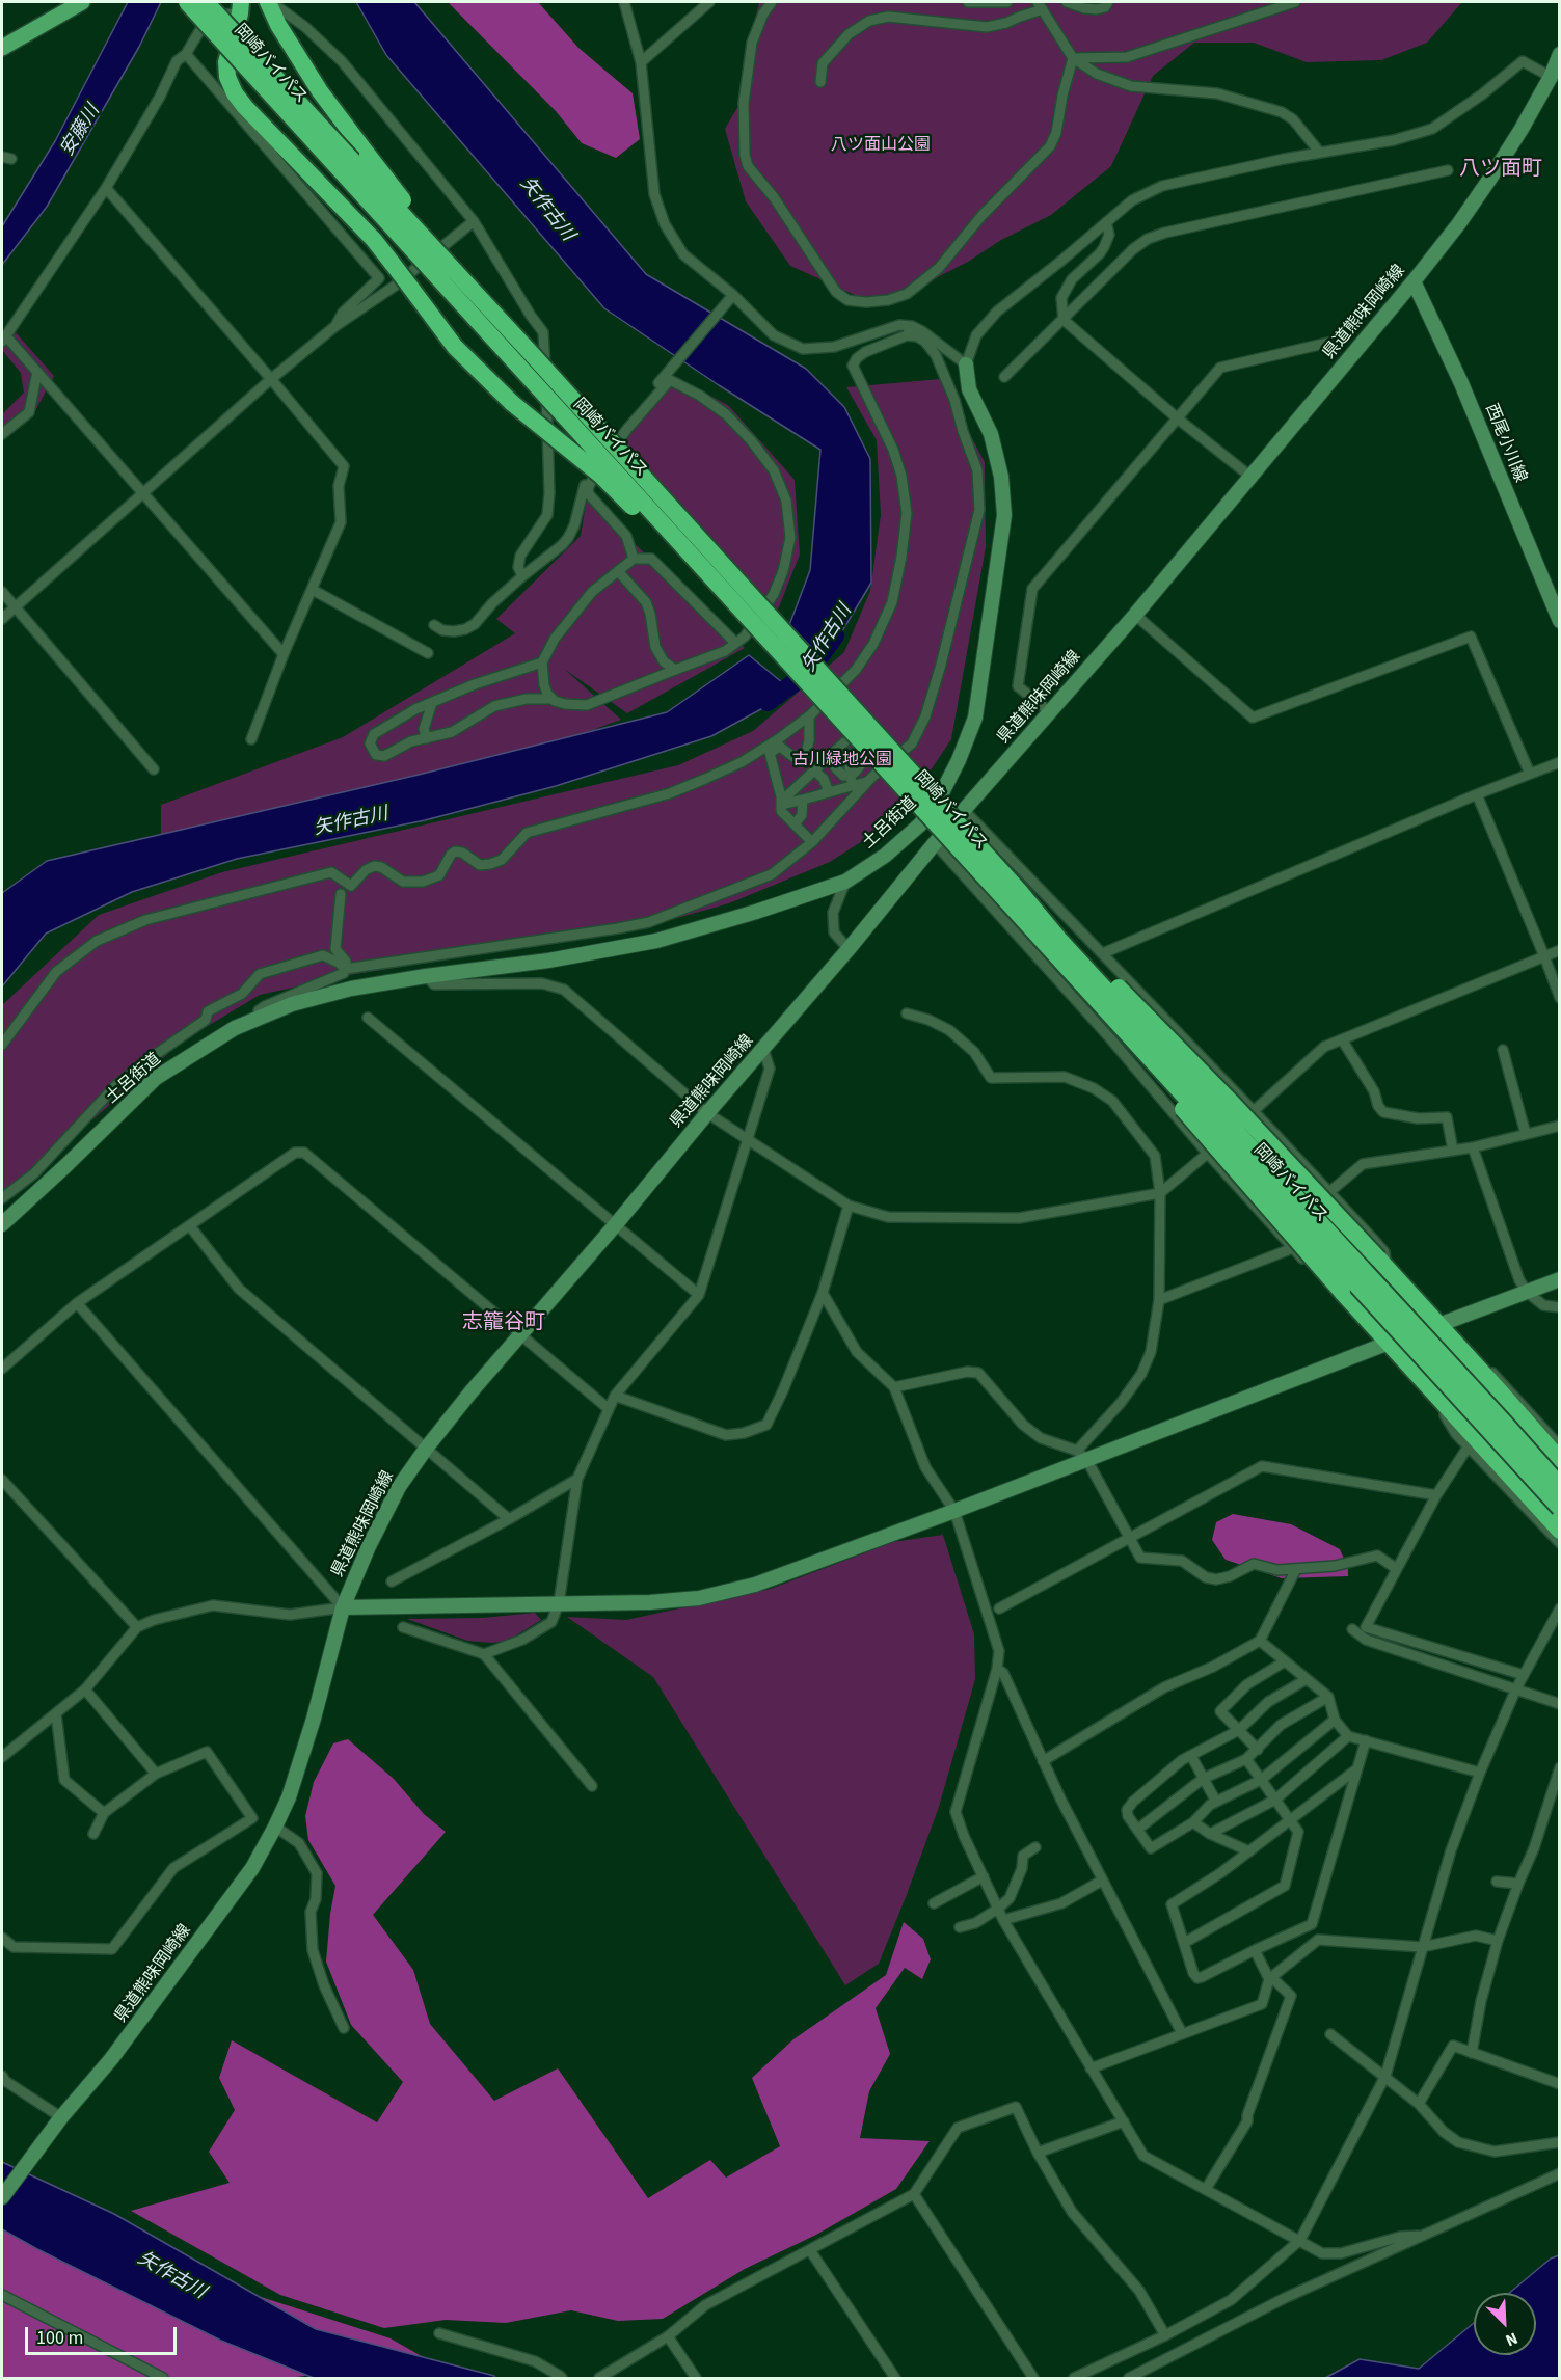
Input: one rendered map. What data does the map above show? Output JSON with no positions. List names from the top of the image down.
{
  "streets": {
    "highway": ["岡崎バイパス"],
    "main road": ["県道熊味岡崎線", "西尾小川線", "土呂街道"]
  },
  "crossings": [
    ["県道熊味岡崎線", "西尾小川線"]
  ],
  "districts": ["八ツ面町", "志籠谷町"],
  "water": ["安藤川", "矢作古川"],
  "parks": ["八ツ面山公園", "古川緑地公園"],
  "scale_bar": "100 m",
  "north": "bottom right"
}
